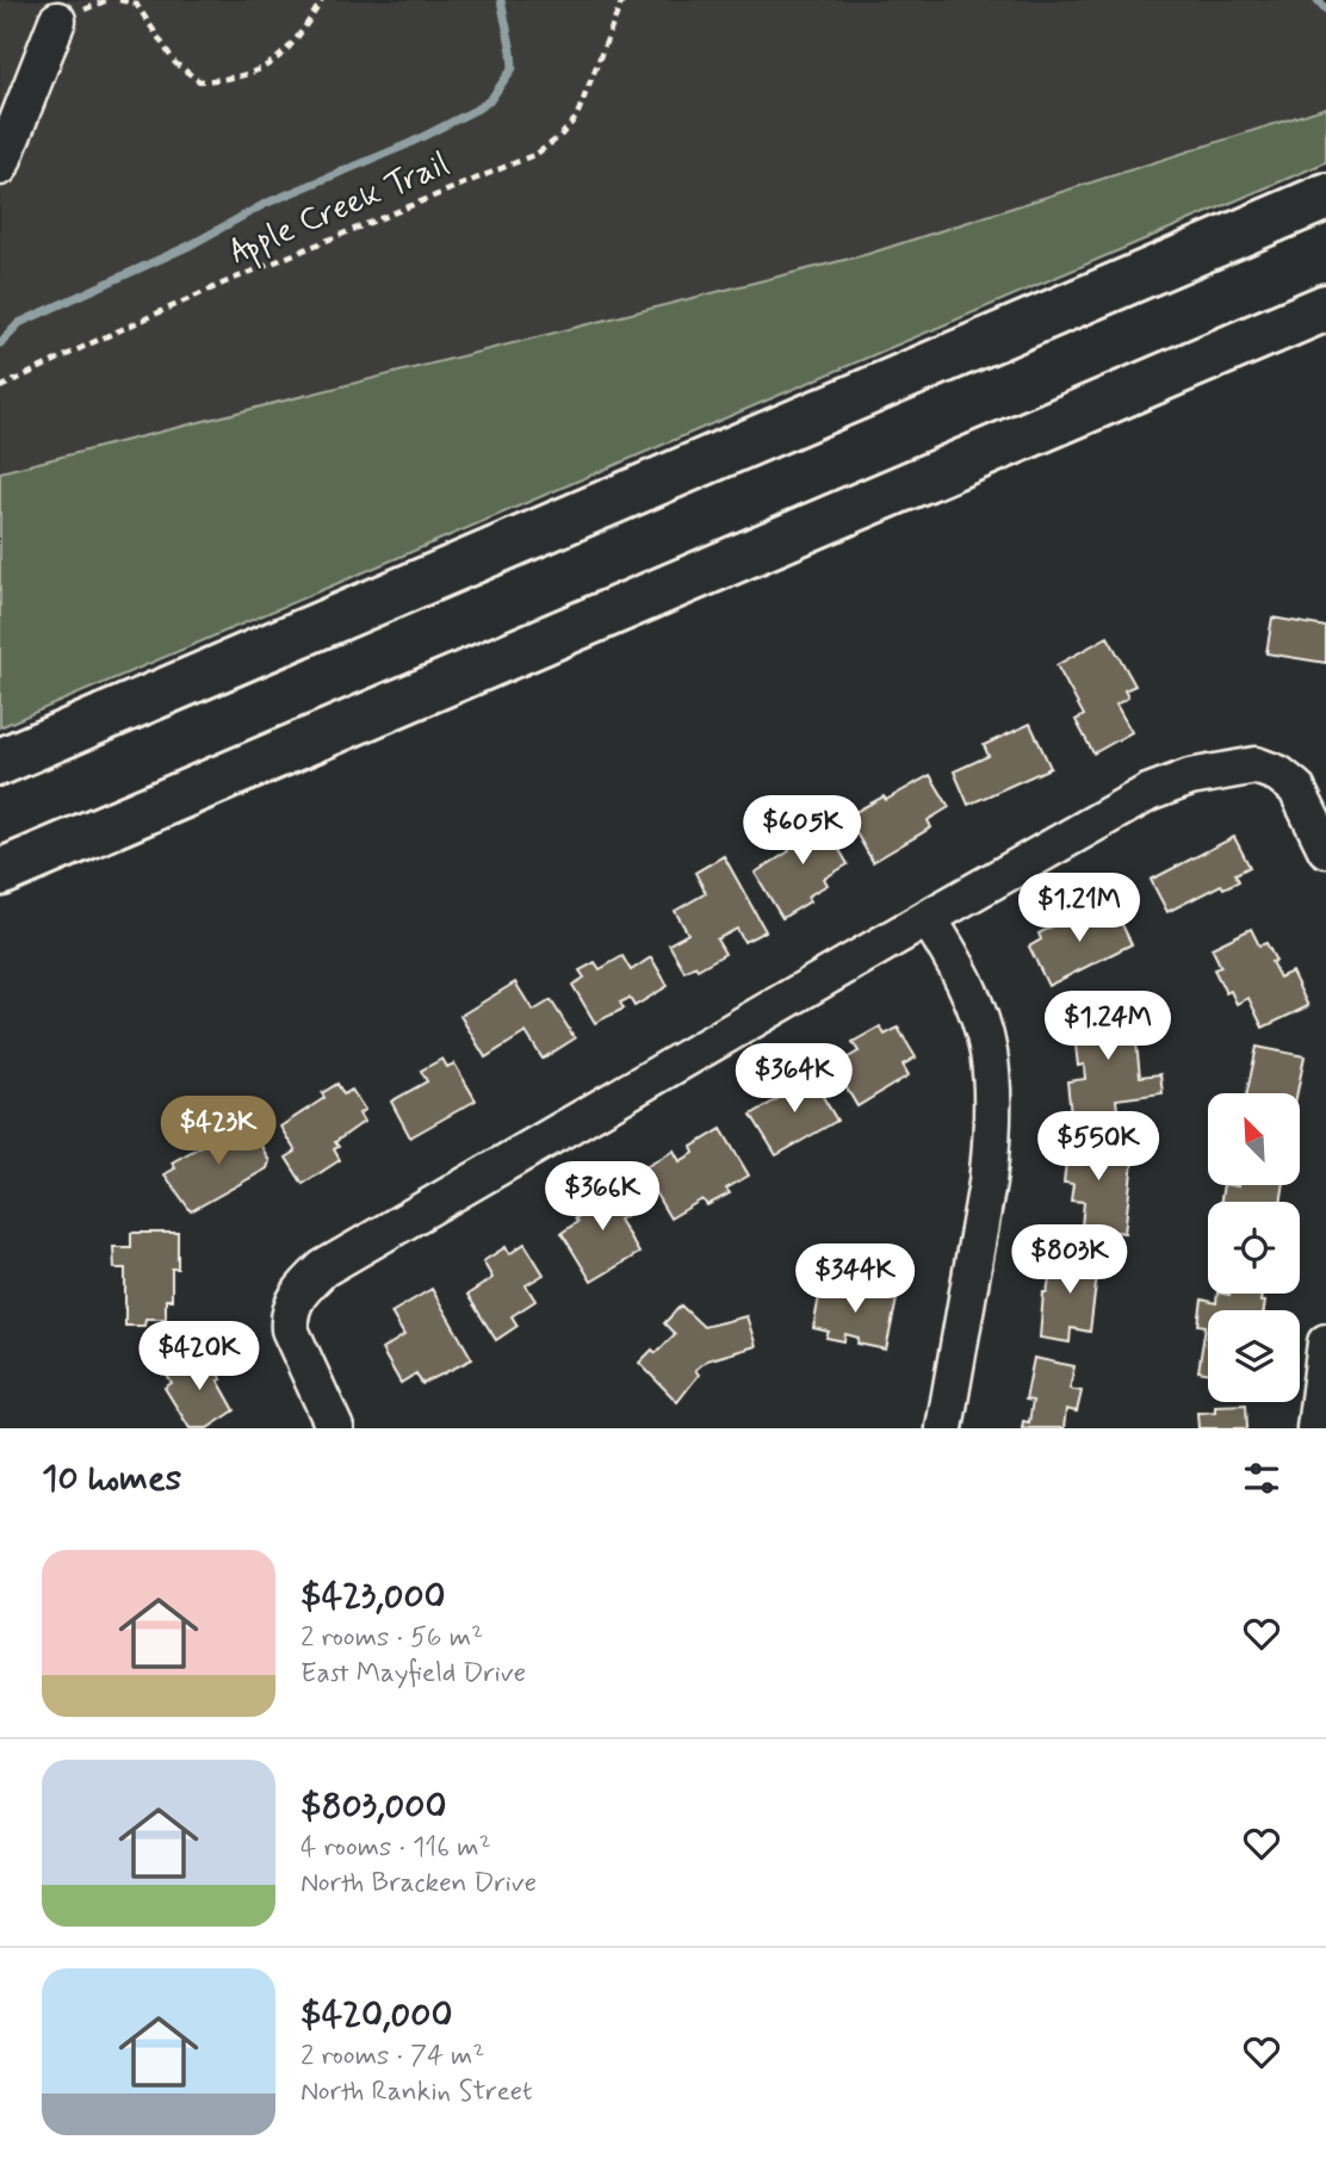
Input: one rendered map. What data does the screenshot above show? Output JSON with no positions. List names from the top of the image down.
{
  "streets": {
    "path": ["Apple Creek Trail"]
  },
  "north": "top left",
  "page": {
    "price": [
      "$605K",
      "$1.21M",
      "$1.24M",
      "$364K",
      "$423K",
      "$550K",
      "$366K",
      "$803K",
      "$344K",
      "$420K"
    ],
    "heading": "10 homes",
    "list": [
      {
        "name": "$423,000",
        "note": "2 rooms · 56 m² · East Mayfield Drive"
      },
      {
        "name": "$803,000",
        "note": "4 rooms · 116 m² · North Bracken Drive"
      },
      {
        "name": "$420,000",
        "note": "2 rooms · 74 m² · North Rankin Street"
      }
    ]
  }
}
